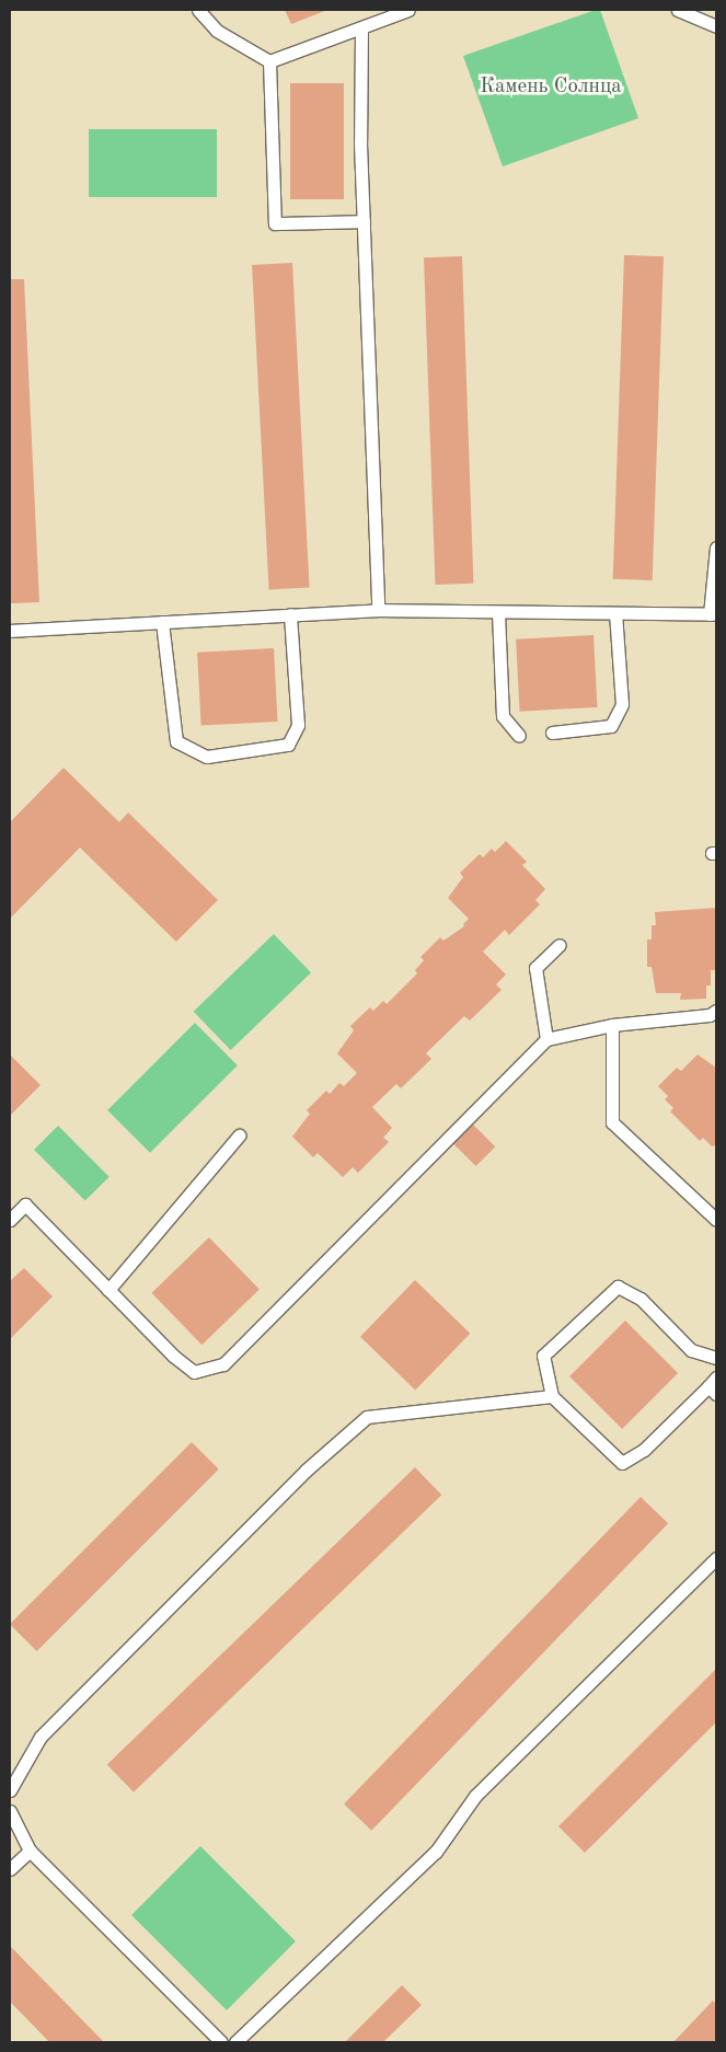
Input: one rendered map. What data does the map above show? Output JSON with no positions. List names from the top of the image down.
{
  "parks": ["Камень Солнца"]
}
